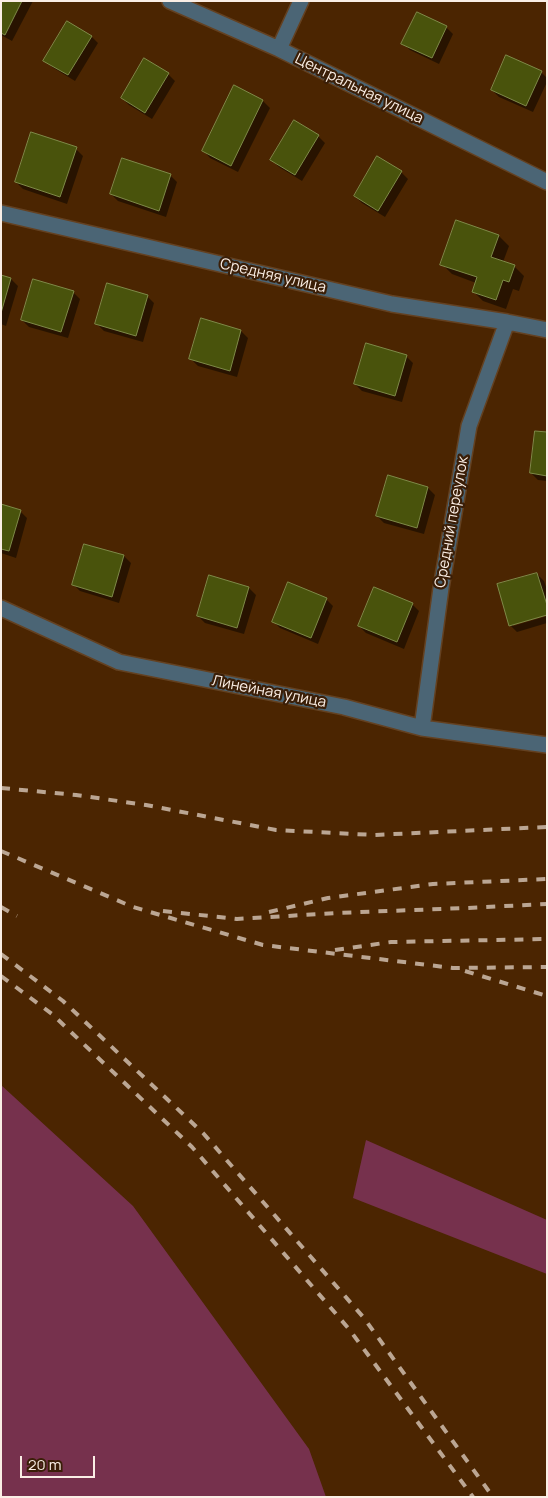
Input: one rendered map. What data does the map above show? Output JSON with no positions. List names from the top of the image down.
{
  "streets": {
    "street": [
      "Центральная улица",
      "Средняя улица",
      "Средний переулок",
      "Линейная улица"
    ]
  },
  "crossings": [
    ["Средняя улица", "Средний переулок"],
    ["Средний переулок", "Линейная улица"]
  ],
  "scale_bar": "20 m"
}
